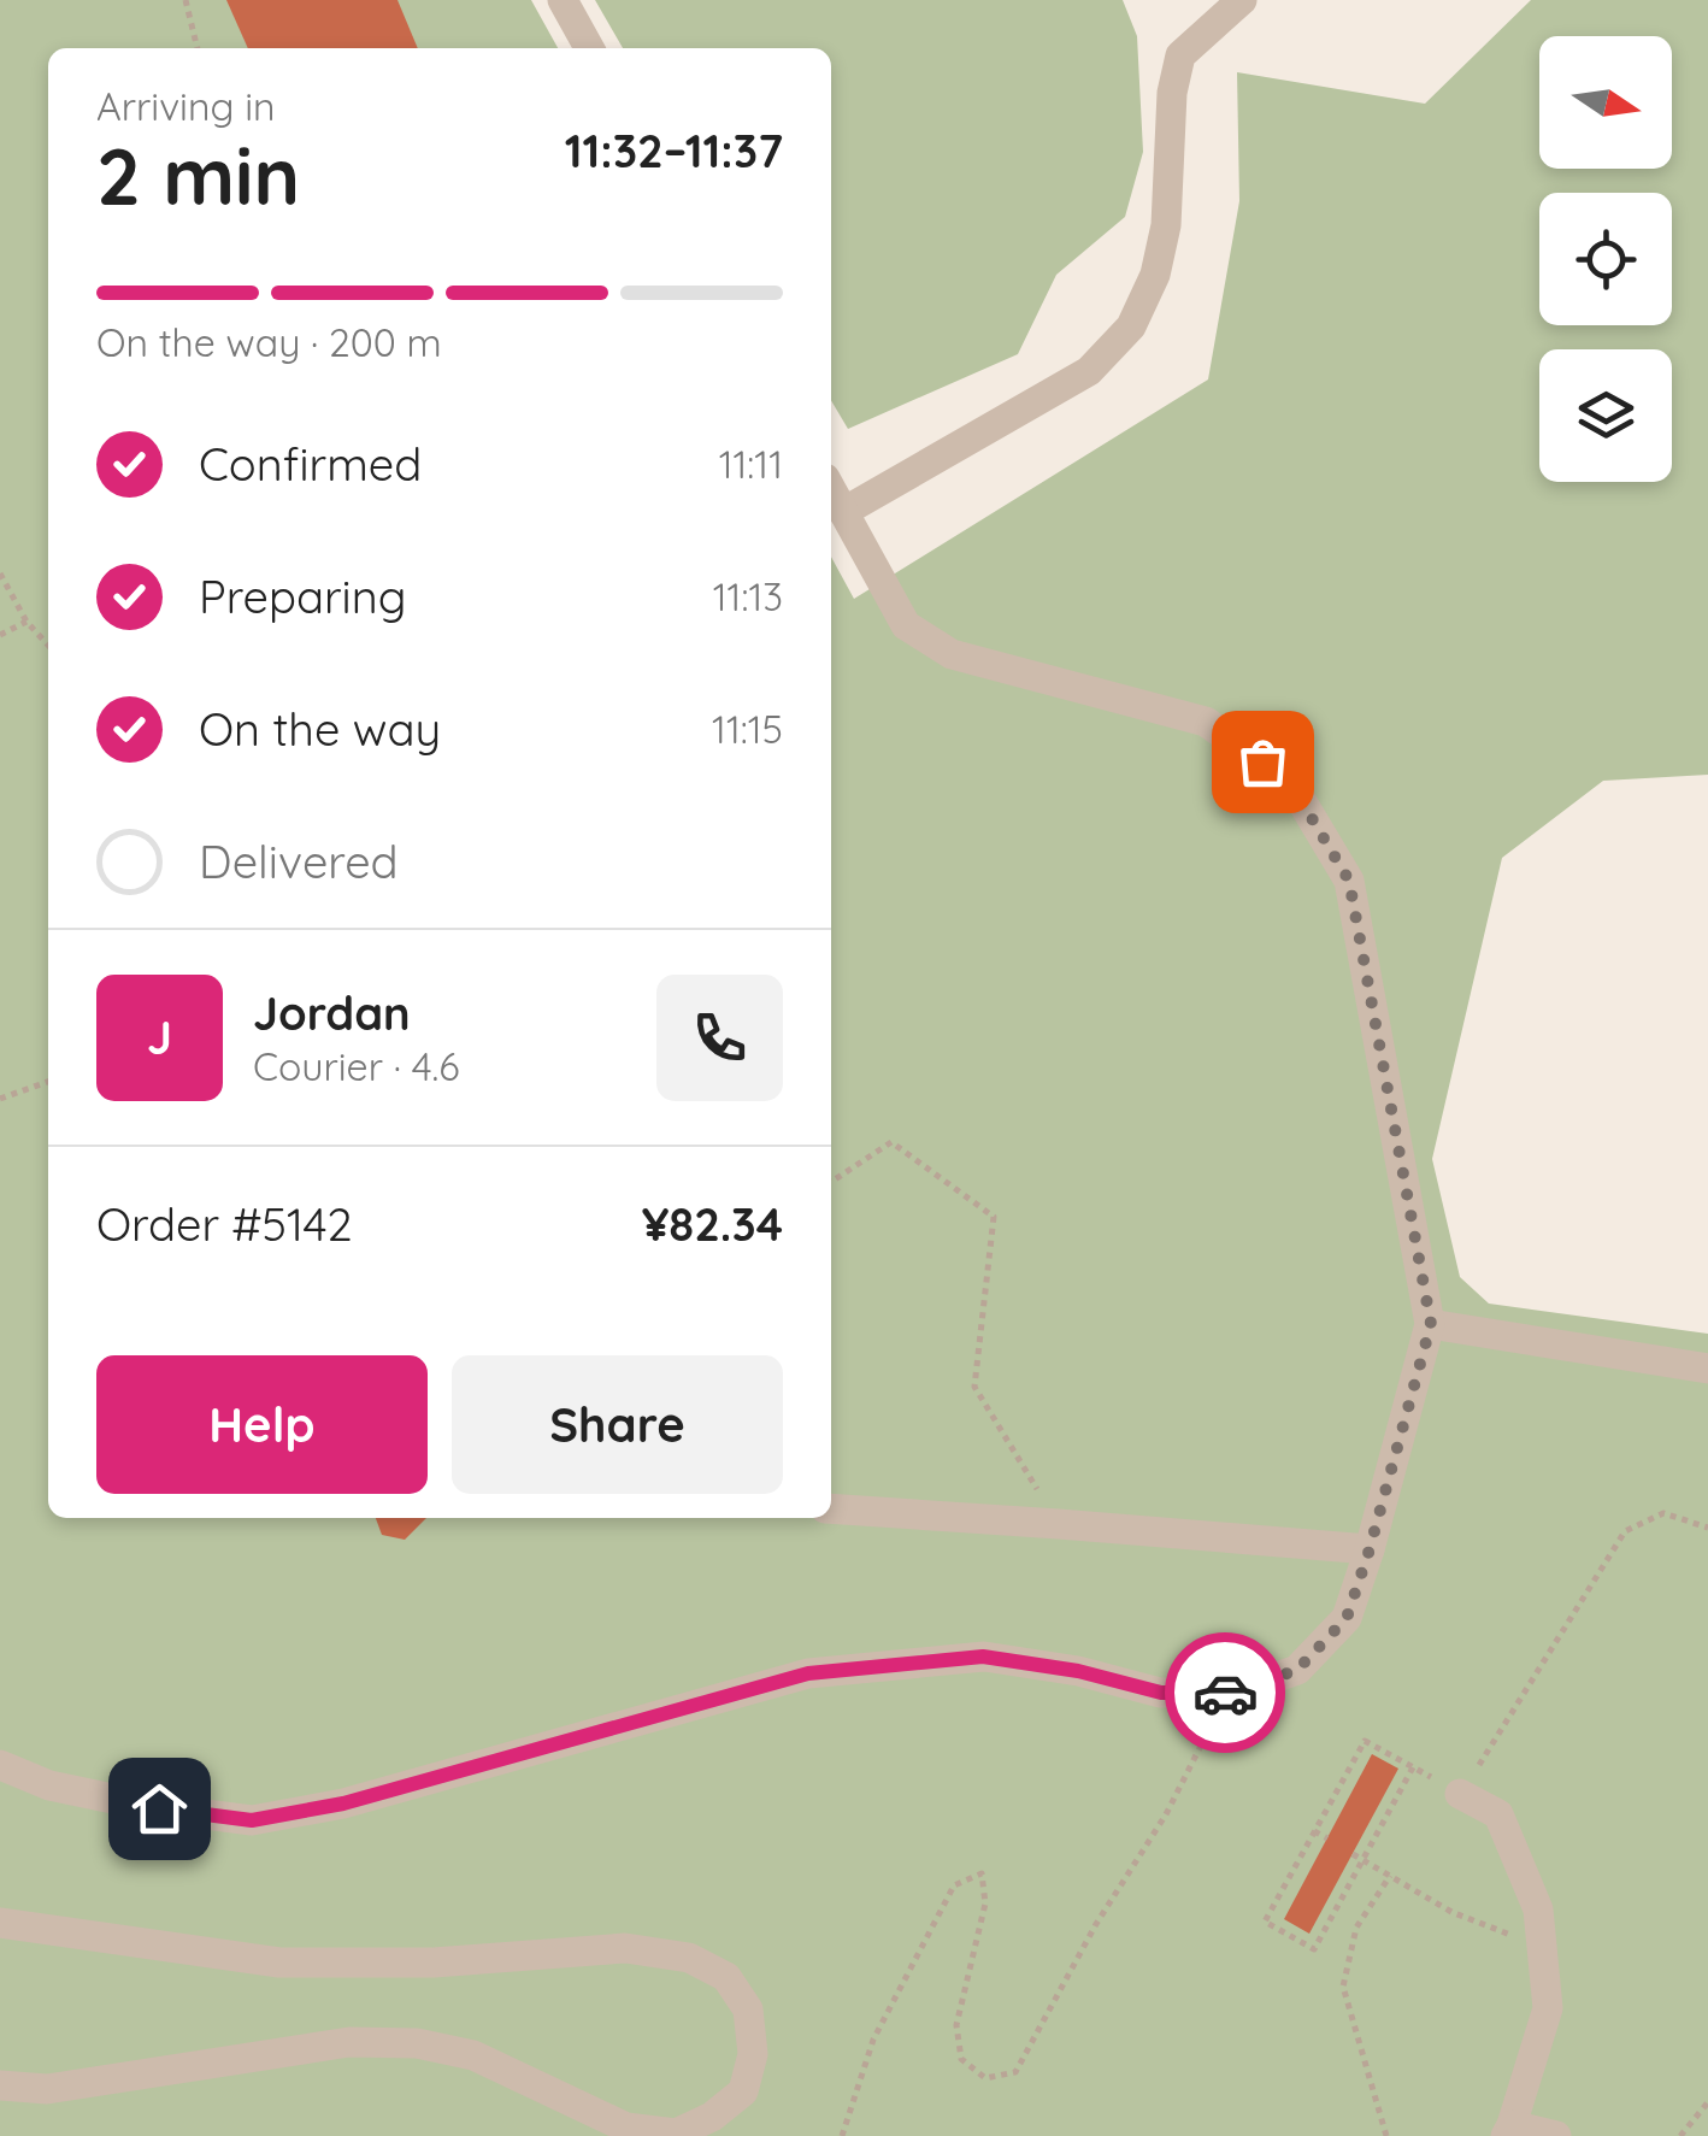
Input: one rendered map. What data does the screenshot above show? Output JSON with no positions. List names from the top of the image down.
{
  "north": "right",
  "page": {
    "heading": ["2 min", "Arriving in", "11:32–11:37"],
    "panel": [
      "Jordan",
      "Courier · 4.6",
      "Order #5142",
      "¥82.34"
    ],
    "bar": "On the way · 200 m",
    "list": [
      ["Confirmed", "11:11"],
      ["Preparing", "11:13"],
      ["On the way", "11:15"],
      "Delivered"
    ],
    "round": "J",
    "buttons": ["Help", "Share"]
  }
}
